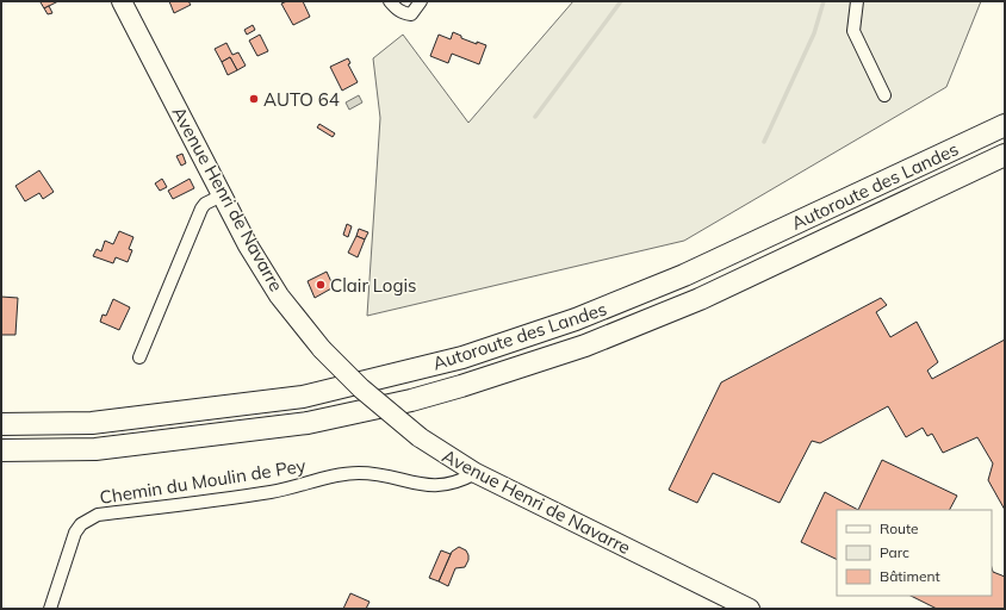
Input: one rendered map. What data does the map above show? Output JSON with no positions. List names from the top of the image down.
{
  "streets": {
    "highway": ["Autoroute des Landes"],
    "main road": ["Avenue Henri de Navarre"],
    "street": ["Chemin du Moulin de Pey"]
  },
  "crossings": [
    ["Avenue Henri de Navarre", "Chemin du Moulin de Pey"]
  ],
  "places": ["AUTO 64", "Clair Logis"],
  "legend": ["Route", "Parc", "Bâtiment"]
}
